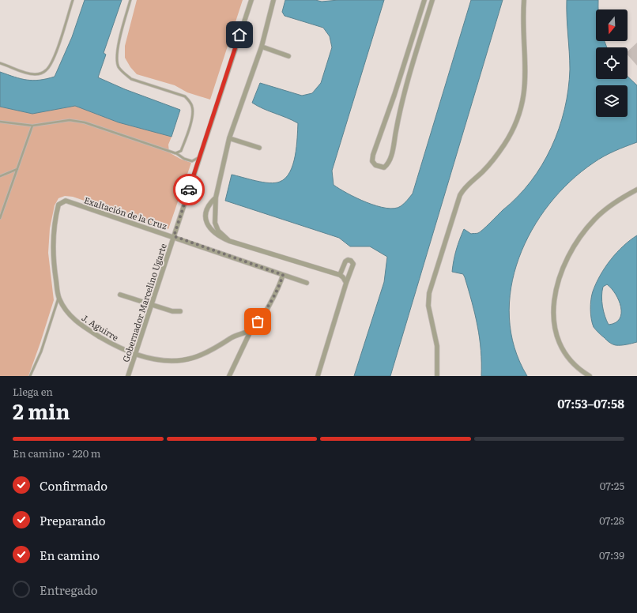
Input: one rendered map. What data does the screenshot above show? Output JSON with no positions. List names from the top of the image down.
{
  "streets": {
    "street": ["Exaltación de la Cruz", "Gobernador Marcelino Ugarte", "J. Aguirre"]
  },
  "crossings": [
    ["Exaltación de la Cruz", "Gobernador Marcelino Ugarte"],
    ["Exaltación de la Cruz", "J. Aguirre"],
    ["Gobernador Marcelino Ugarte", "J. Aguirre"]
  ],
  "north": "bottom",
  "page": {
    "heading": ["2 min", "Llega en", "07:53–07:58"],
    "bar": "En camino · 220 m",
    "list": [
      ["Confirmado", "07:25"],
      ["Preparando", "07:28"],
      ["En camino", "07:39"],
      "Entregado"
    ]
  }
}
